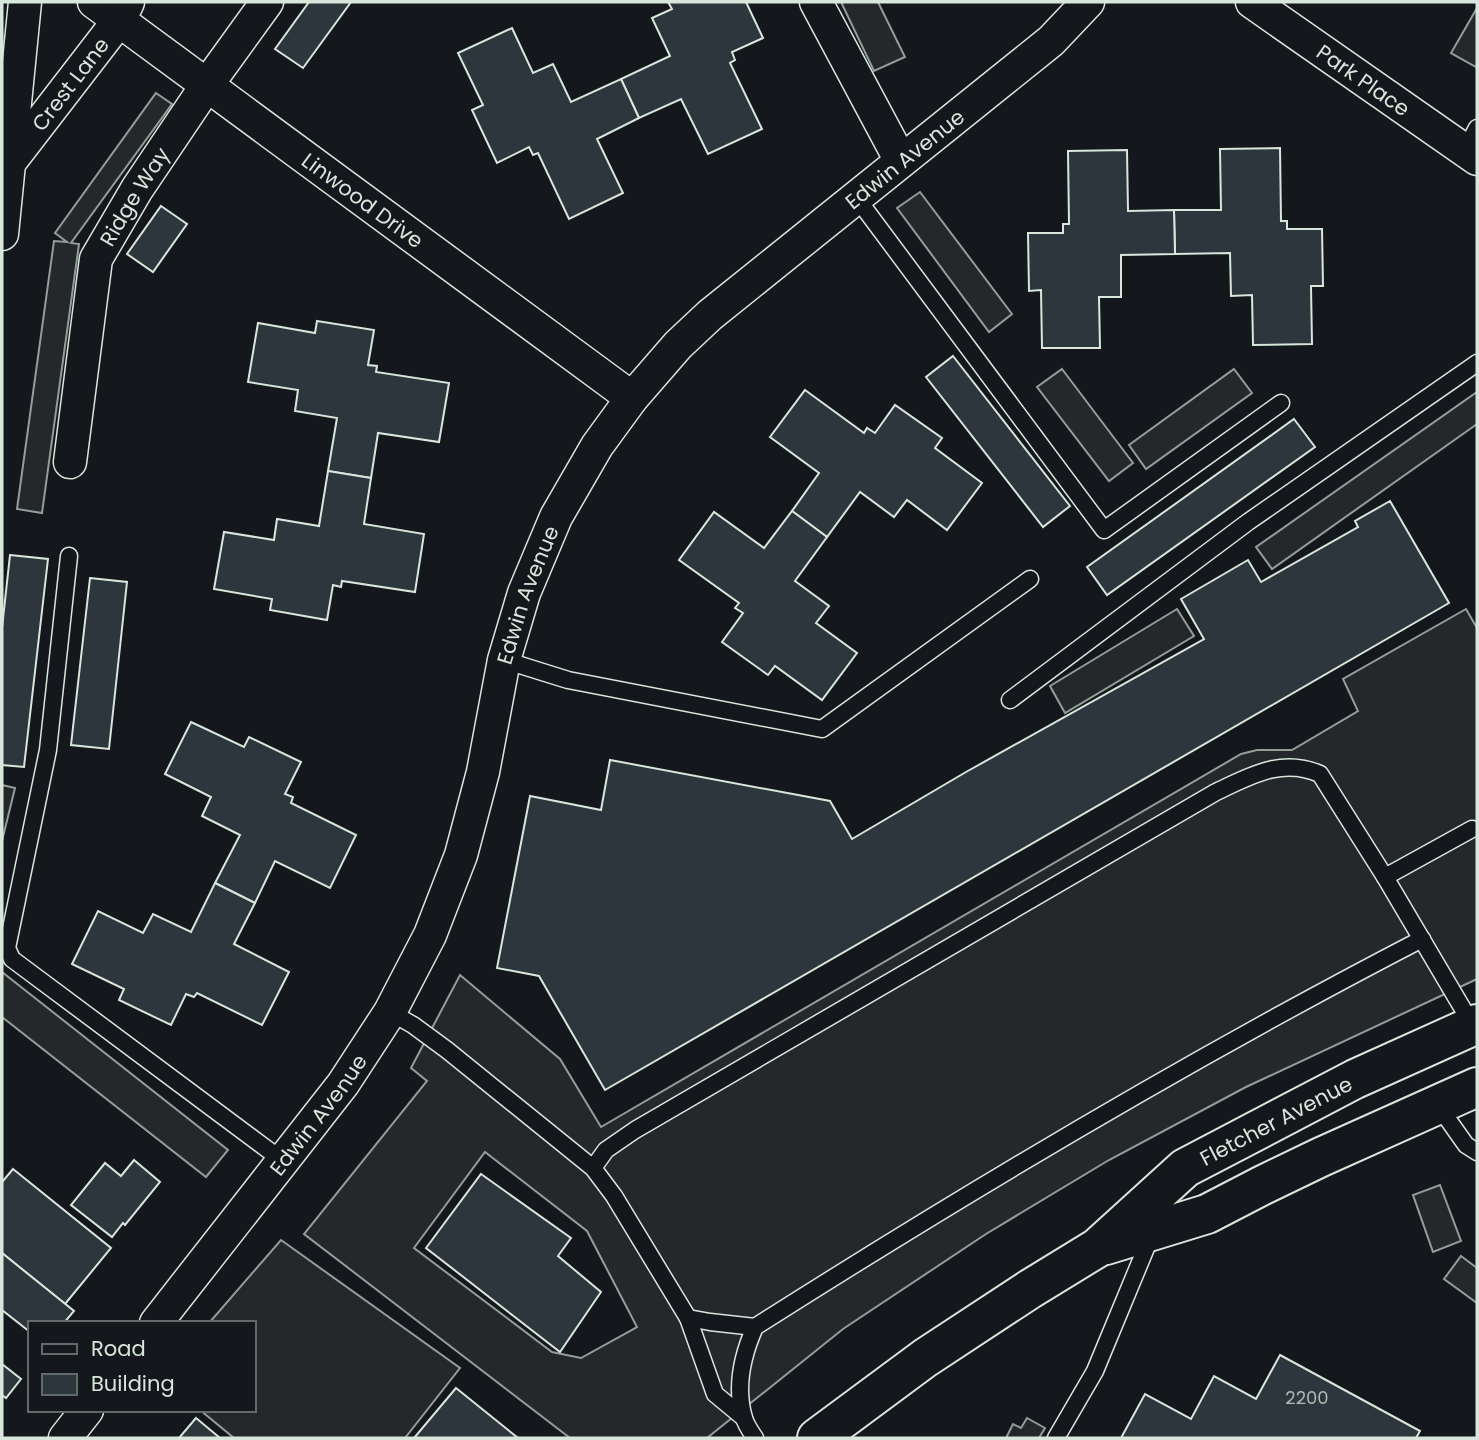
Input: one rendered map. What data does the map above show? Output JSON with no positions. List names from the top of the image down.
{
  "streets": {
    "highway": ["Fletcher Avenue"],
    "street": [
      "Park Place",
      "Crest Lane",
      "Edwin Avenue",
      "Ridge Way",
      "Linwood Drive"
    ]
  },
  "crossings": [
    ["Crest Lane", "Linwood Drive"],
    ["Edwin Avenue", "Linwood Drive"],
    ["Ridge Way", "Linwood Drive"]
  ],
  "house_numbers": ["2200"],
  "legend": ["Road", "Building"]
}
